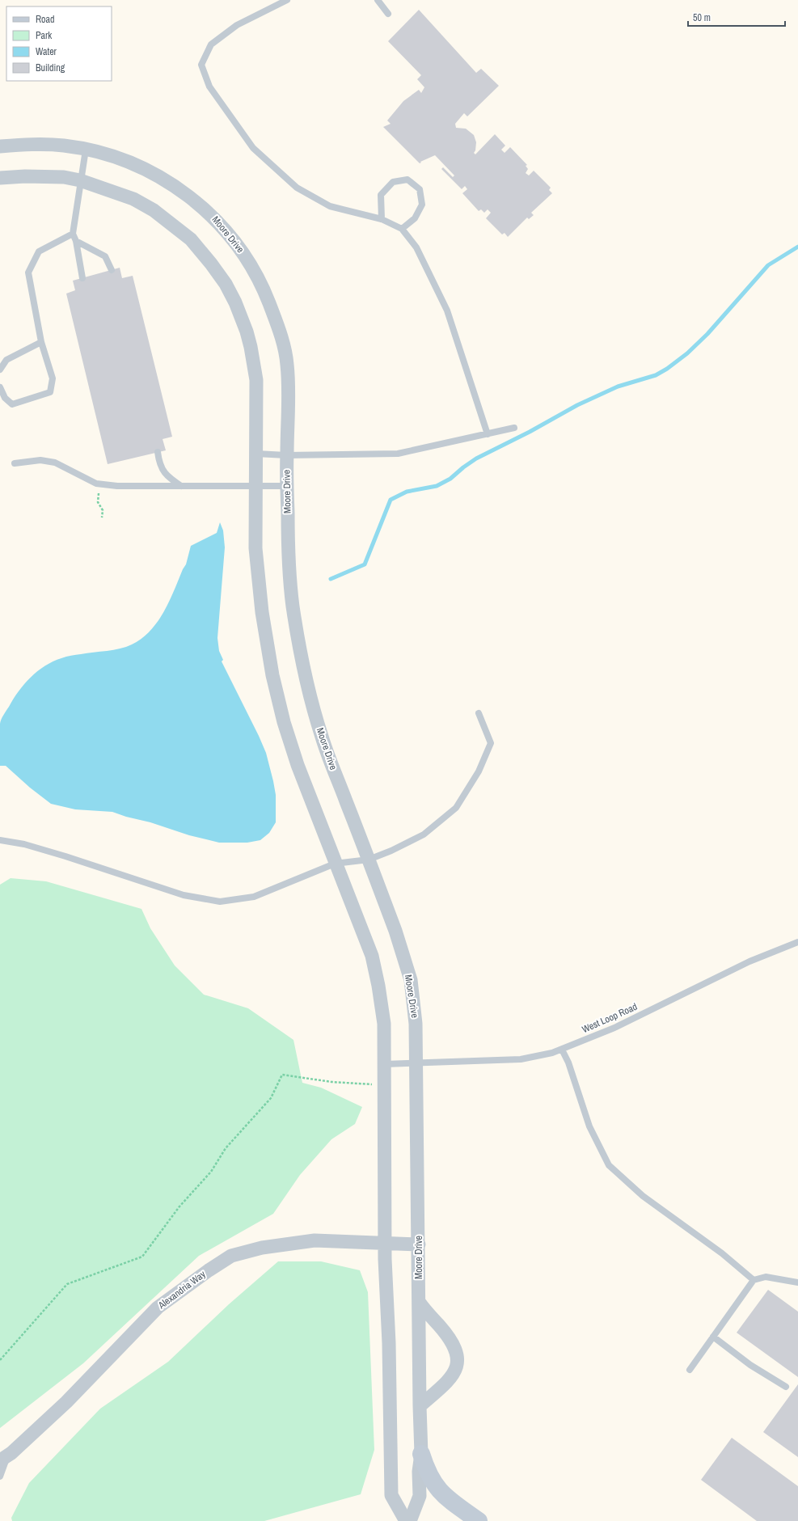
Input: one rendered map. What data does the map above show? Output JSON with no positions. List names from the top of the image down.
{
  "streets": {
    "street": ["Moore Drive", "Alexandria Way"],
    "lane": ["West Loop Road"]
  },
  "crossings": [
    ["Moore Drive", "West Loop Road"],
    ["Moore Drive", "Alexandria Way"]
  ],
  "legend": [
    "Road",
    "Park",
    "Water",
    "Building"
  ],
  "scale_bar": "50 m"
}
